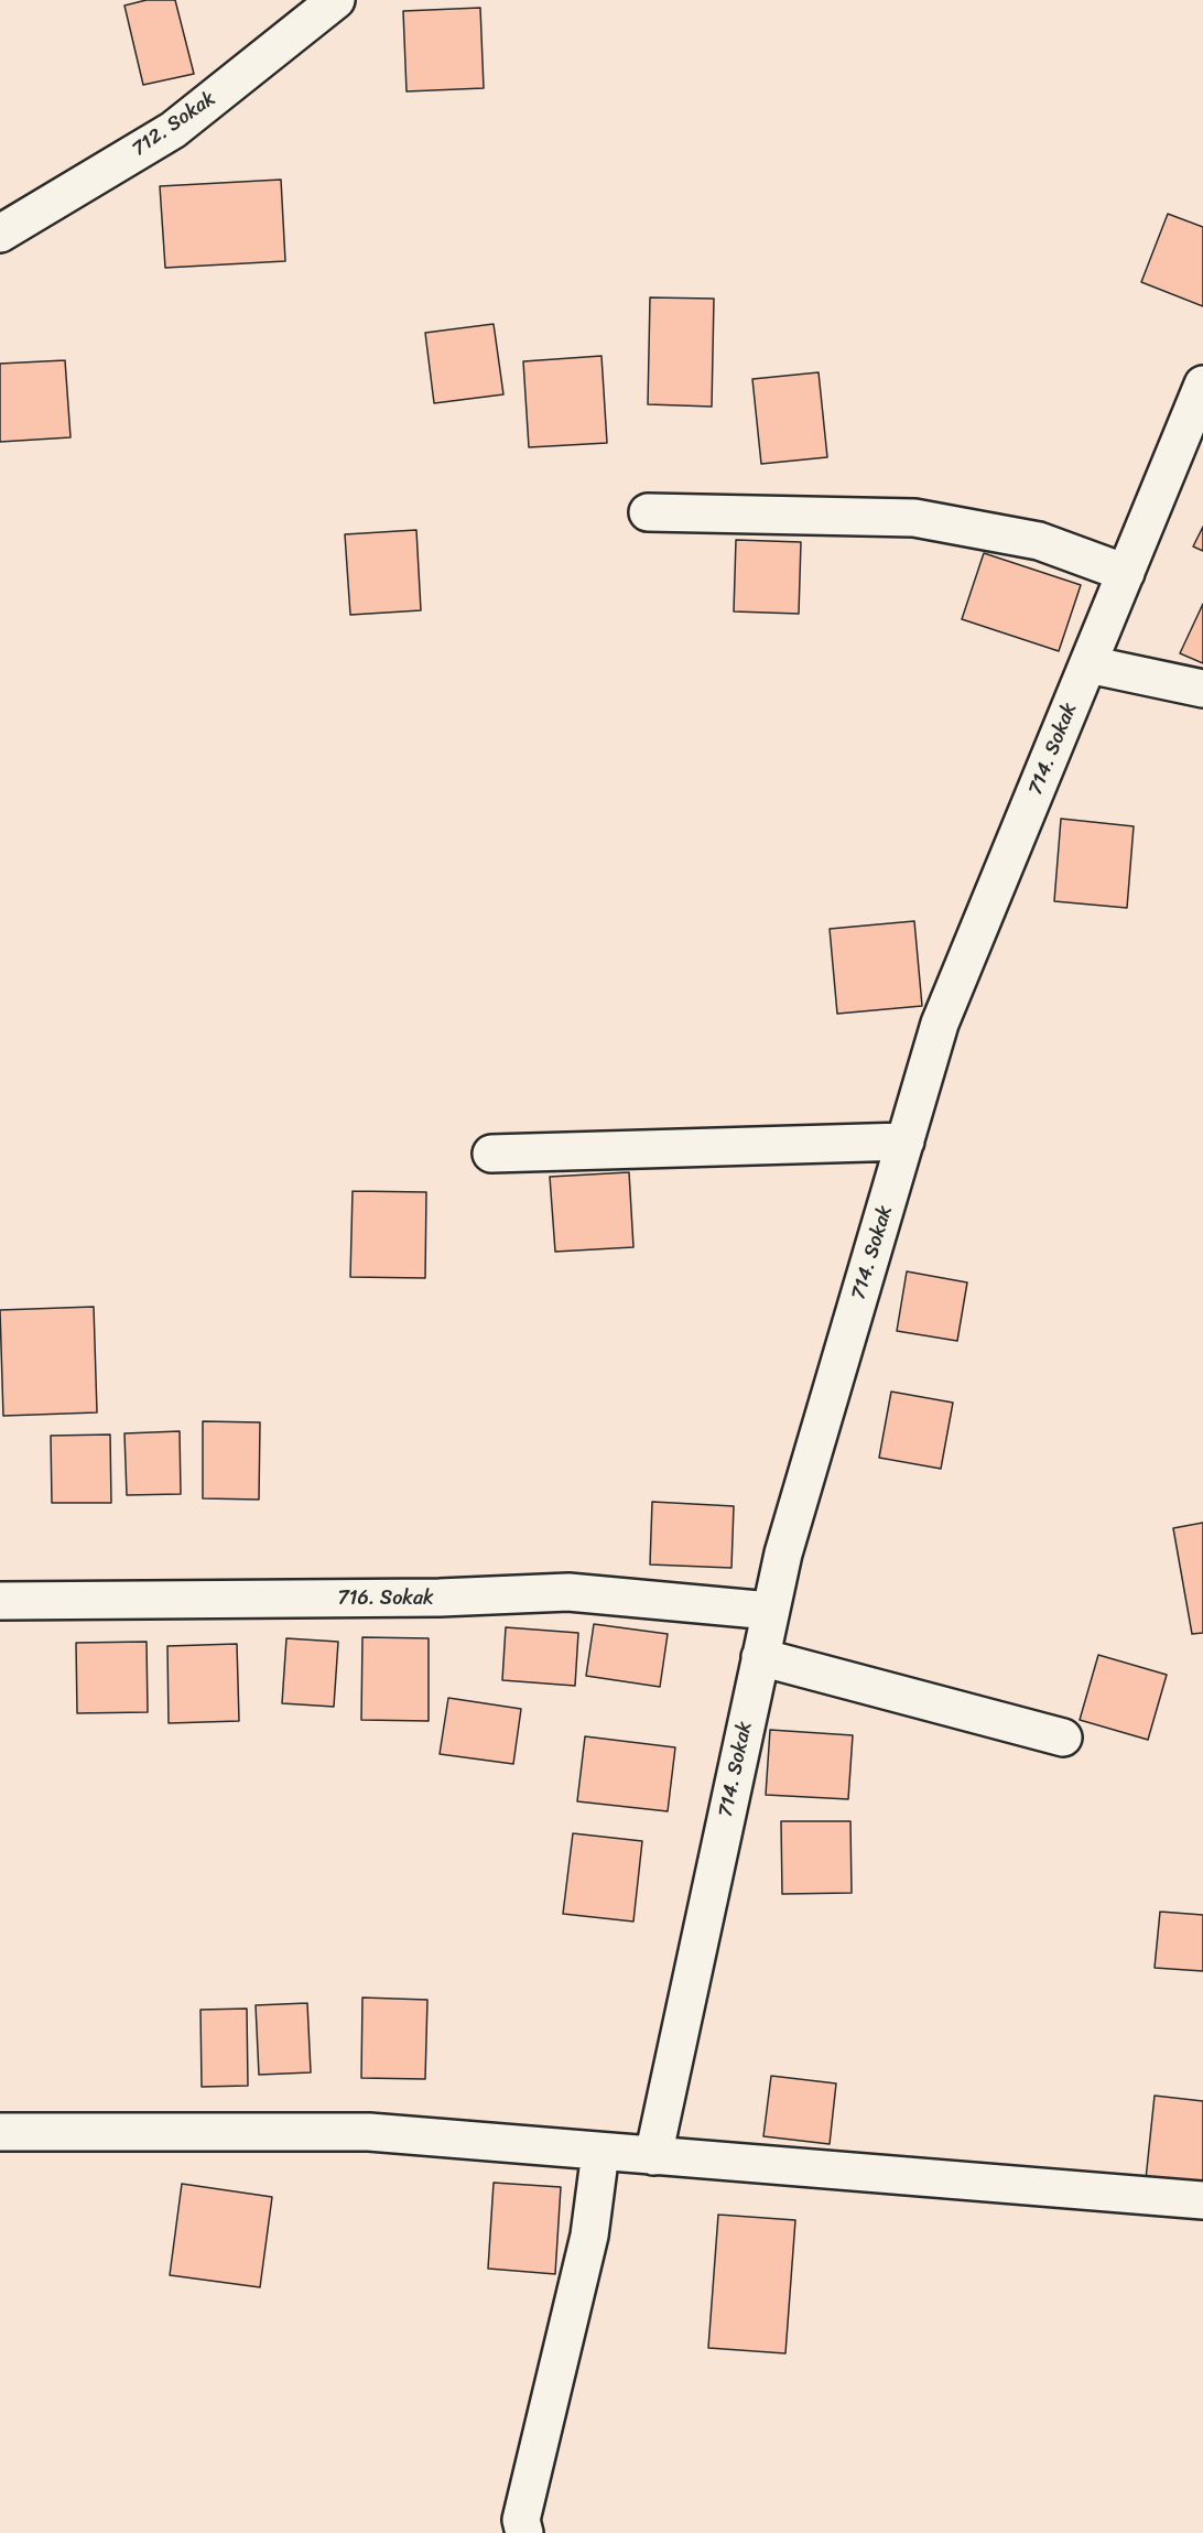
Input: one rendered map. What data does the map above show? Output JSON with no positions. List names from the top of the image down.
{
  "streets": {
    "street": ["712. Sokak", "714. Sokak", "716. Sokak"]
  },
  "crossings": [
    ["714. Sokak", "716. Sokak"]
  ]
}
